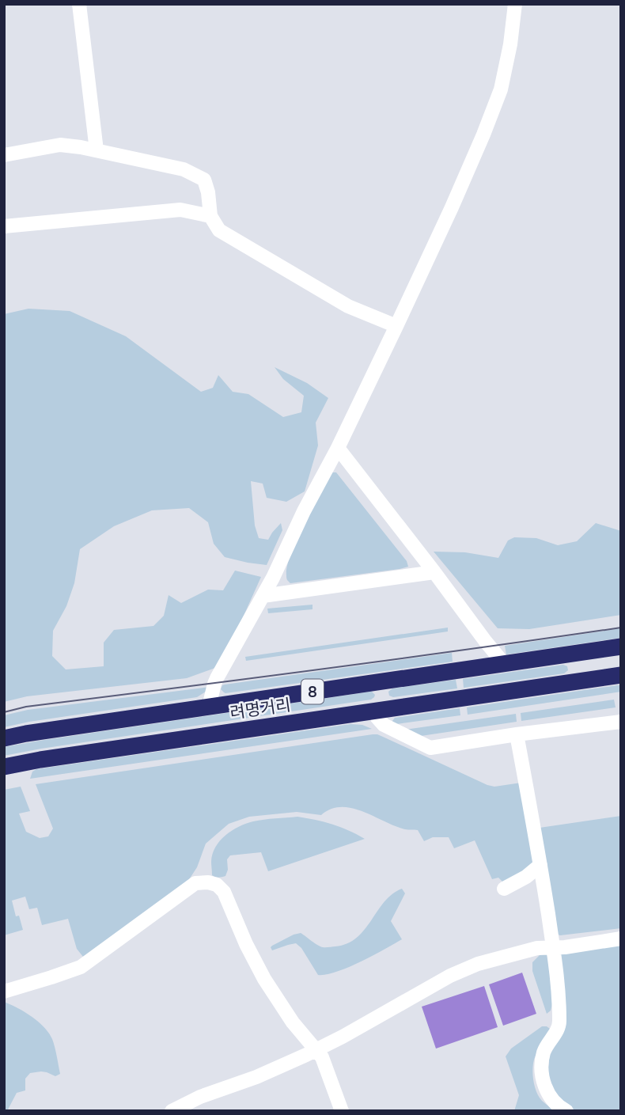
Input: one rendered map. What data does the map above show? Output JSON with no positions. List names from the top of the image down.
{
  "streets": {
    "highway": ["8", "려명거리"]
  }
}
